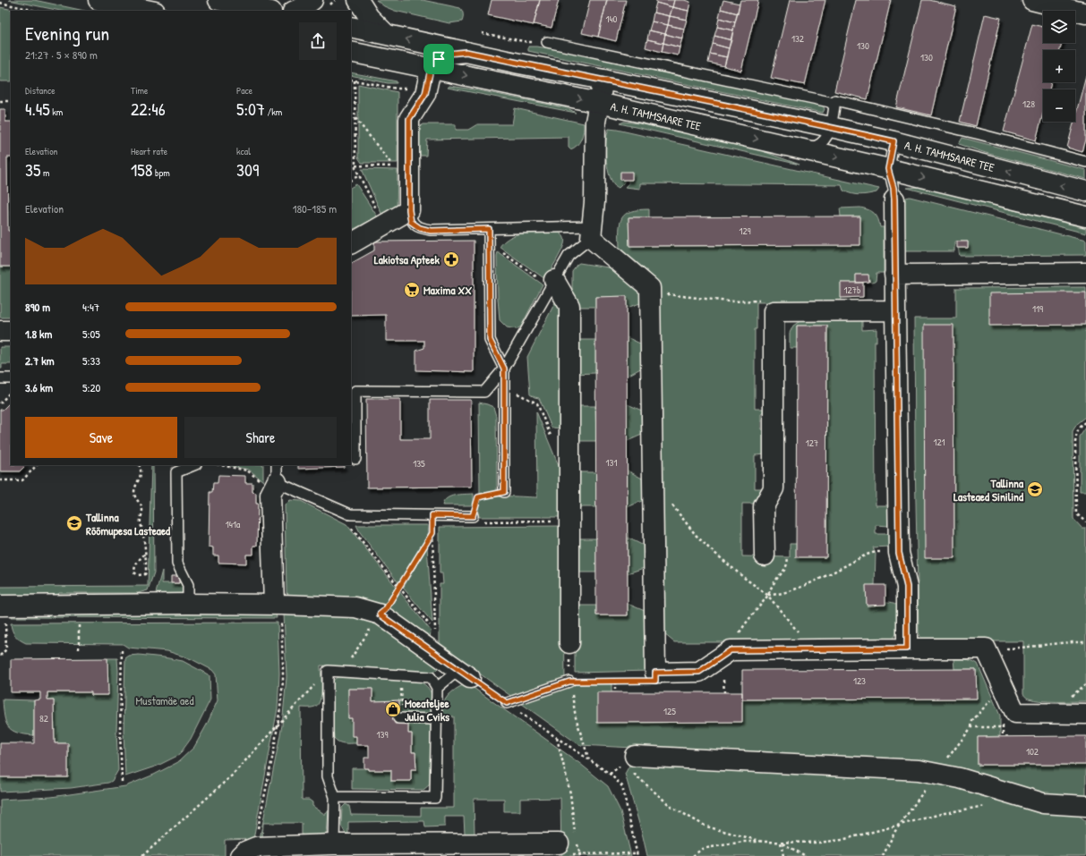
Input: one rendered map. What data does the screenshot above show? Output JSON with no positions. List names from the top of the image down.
{
  "streets": {
    "street": ["A. H. TAMMSAARE TEE"]
  },
  "parks": ["Mustamäe aed"],
  "places": {
    "pharmacy": ["Lakiotsa Apteek"],
    "supermarket": ["Maxima XX"],
    "school or university": ["Tallinna Lasteaed Sinilind", "Tallinna Rõõmupesa Lasteaed"],
    "shop": ["Moeateljee Julia Cviks"]
  },
  "house_numbers": [
    "140",
    "132",
    "130",
    "130",
    "128",
    "129",
    "127b",
    "119",
    "121",
    "127",
    "131",
    "135",
    "141a",
    "123",
    "125",
    "82",
    "139",
    "102"
  ],
  "page": {
    "map_buttons": ["+", "−"],
    "heading": ["Evening run", "21:27 · 5 × 890 m"],
    "stats": [
      ["Distance", "4.45 km"],
      ["Time", "22:46"],
      ["Pace", "5:07 /km"],
      ["Elevation", "35 m"],
      ["Heart rate", "158 bpm"],
      ["kcal", "309"]
    ],
    "chart": ["Elevation", "180–185 m"],
    "list": [
      {
        "name": "890 m",
        "note": "4:47"
      },
      {
        "name": "1.8 km",
        "note": "5:05"
      },
      {
        "name": "2.7 km",
        "note": "5:33"
      },
      {
        "name": "3.6 km",
        "note": "5:20"
      }
    ],
    "buttons": ["Save", "Share"]
  }
}
